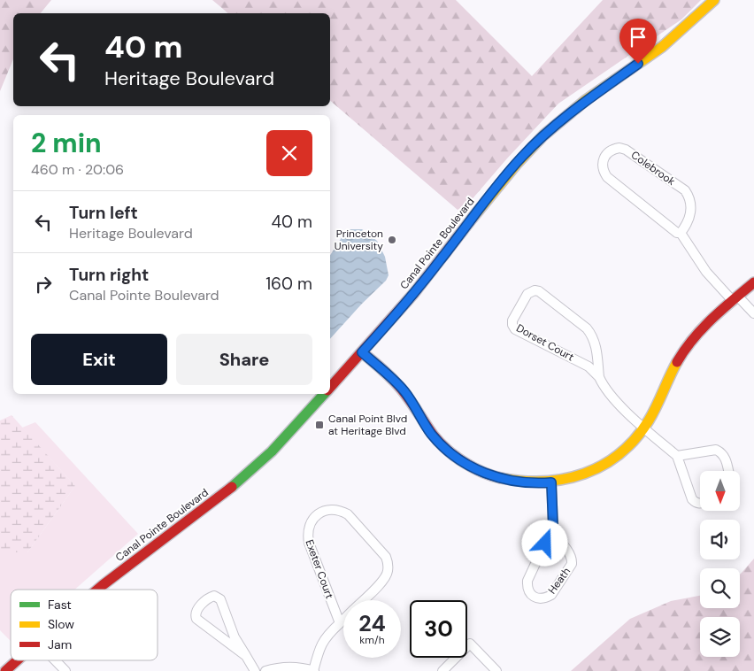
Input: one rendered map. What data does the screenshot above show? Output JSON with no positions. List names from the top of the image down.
{
  "streets": {
    "street": [
      "Colebrook",
      "Canal Pointe Boulevard",
      "Dorset Court",
      "Exeter Court",
      "Heath"
    ]
  },
  "places": {
    "other": ["Princeton University"],
    "transit": ["Canal Point Blvd at Heritage Blvd"]
  },
  "legend": ["Fast", "Slow", "Jam"],
  "north": "bottom",
  "page": {
    "turn": ["40 m", "Heritage Boulevard"],
    "heading": ["2 min", "460 m · 20:06"],
    "list": [
      {
        "name": "Turn left",
        "note": "Heritage Boulevard",
        "value": "40 m"
      },
      {
        "name": "Turn right",
        "note": "Canal Pointe Boulevard",
        "value": "160 m"
      }
    ],
    "buttons": ["Exit", "Share"],
    "speed": "24 km/h",
    "limit": "30"
  }
}
